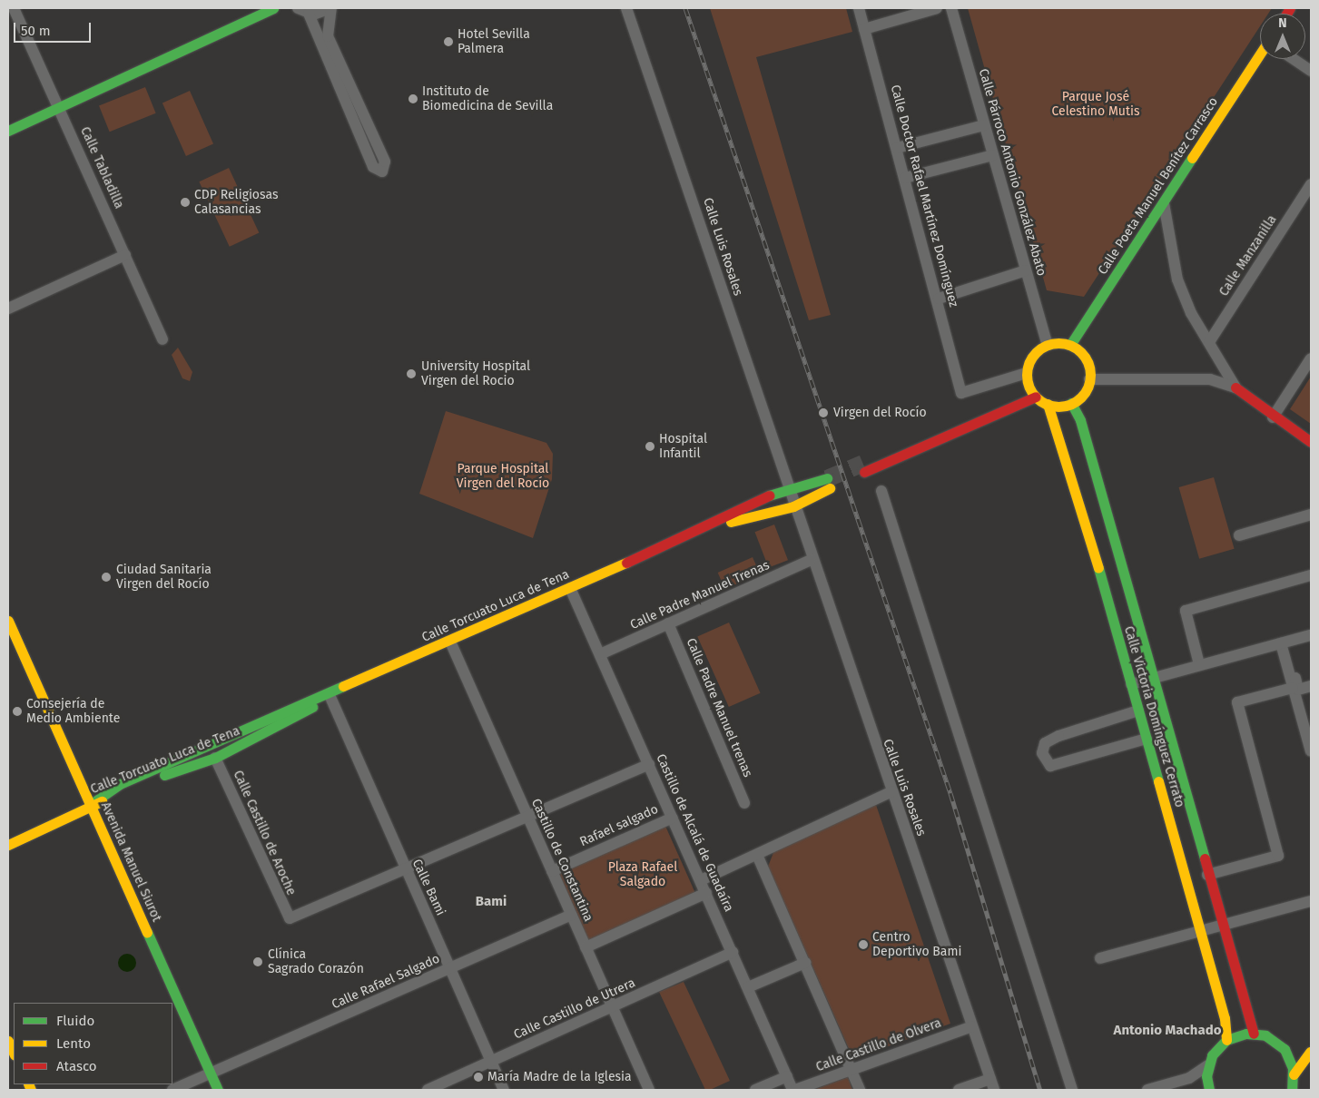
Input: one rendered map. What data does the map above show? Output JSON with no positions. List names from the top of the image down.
{
  "streets": {
    "main road": [
      "Calle Poeta Manuel Benítez Carrasco",
      "Calle Torcuato Luca de Tena",
      "Calle Victoria Domínguez Cerrato",
      "Avenida Manuel Siurot"
    ],
    "street": [
      "Calle Tabladilla",
      "Calle Párroco Antonio González Abato",
      "Calle Doctor Rafael Martínez Domínguez",
      "Calle Luis Rosales",
      "Calle Manzanilla",
      "Calle Padre Manuel Trenas",
      "Calle Padre Manuel trenas",
      "Rafael salgado",
      "Calle Castillo de Aroche",
      "Castillo de Alcalá de Guadaíra",
      "Castillo de Constantina",
      "Calle Bami",
      "Calle Rafael Salgado",
      "Calle Castillo de Utrera",
      "Calle Castillo de Olvera"
    ]
  },
  "crossings": [
    ["Calle Párroco Antonio González Abato", "Calle Poeta Manuel Benítez Carrasco"],
    ["Calle Párroco Antonio González Abato", "Calle Doctor Rafael Martínez Domínguez"],
    ["Calle Párroco Antonio González Abato", "Calle Victoria Domínguez Cerrato"],
    ["Calle Poeta Manuel Benítez Carrasco", "Calle Doctor Rafael Martínez Domínguez"],
    ["Calle Poeta Manuel Benítez Carrasco", "Calle Victoria Domínguez Cerrato"],
    ["Calle Doctor Rafael Martínez Domínguez", "Calle Victoria Domínguez Cerrato"],
    ["Calle Luis Rosales", "Calle Padre Manuel Trenas"],
    ["Calle Luis Rosales", "Calle Torcuato Luca de Tena"],
    ["Calle Luis Rosales", "Calle Castillo de Olvera"],
    ["Calle Padre Manuel Trenas", "Calle Padre Manuel trenas"],
    ["Calle Padre Manuel Trenas", "Castillo de Alcalá de Guadaíra"],
    ["Calle Torcuato Luca de Tena", "Calle Castillo de Aroche"],
    ["Calle Torcuato Luca de Tena", "Castillo de Alcalá de Guadaíra"],
    ["Calle Torcuato Luca de Tena", "Castillo de Constantina"],
    ["Calle Torcuato Luca de Tena", "Avenida Manuel Siurot"],
    ["Calle Torcuato Luca de Tena", "Calle Bami"],
    ["Rafael salgado", "Castillo de Alcalá de Guadaíra"],
    ["Rafael salgado", "Castillo de Constantina"],
    ["Calle Castillo de Aroche", "Calle Bami"],
    ["Castillo de Alcalá de Guadaíra", "Calle Castillo de Utrera"],
    ["Castillo de Alcalá de Guadaíra", "Calle Castillo de Olvera"],
    ["Castillo de Constantina", "Calle Rafael Salgado"],
    ["Castillo de Constantina", "Calle Castillo de Utrera"],
    ["Avenida Manuel Siurot", "Calle Rafael Salgado"],
    ["Calle Bami", "Calle Rafael Salgado"],
    ["Calle Bami", "Calle Castillo de Utrera"]
  ],
  "districts": ["Bami", "Antonio Machado"],
  "parks": ["Parque José Celestino Mutis", "Parque Hospital Virgen del Rocío", "Plaza Rafael Salgado"],
  "places": [
    "Hotel Sevilla Palmera",
    "Instituto de Biomedicina de Sevilla",
    "CDP Religiosas Calasancias",
    "University Hospital Virgen del Rocio",
    "Virgen del Rocío",
    "Hospital Infantil",
    "Ciudad Sanitaria Virgen del Rocío",
    "Consejería de Medio Ambiente",
    "Centro Deportivo Bami",
    "Clínica Sagrado Corazón",
    "María Madre de la Iglesia"
  ],
  "legend": ["Fluido", "Lento", "Atasco"],
  "scale_bar": "50 m",
  "north": "top"
}
